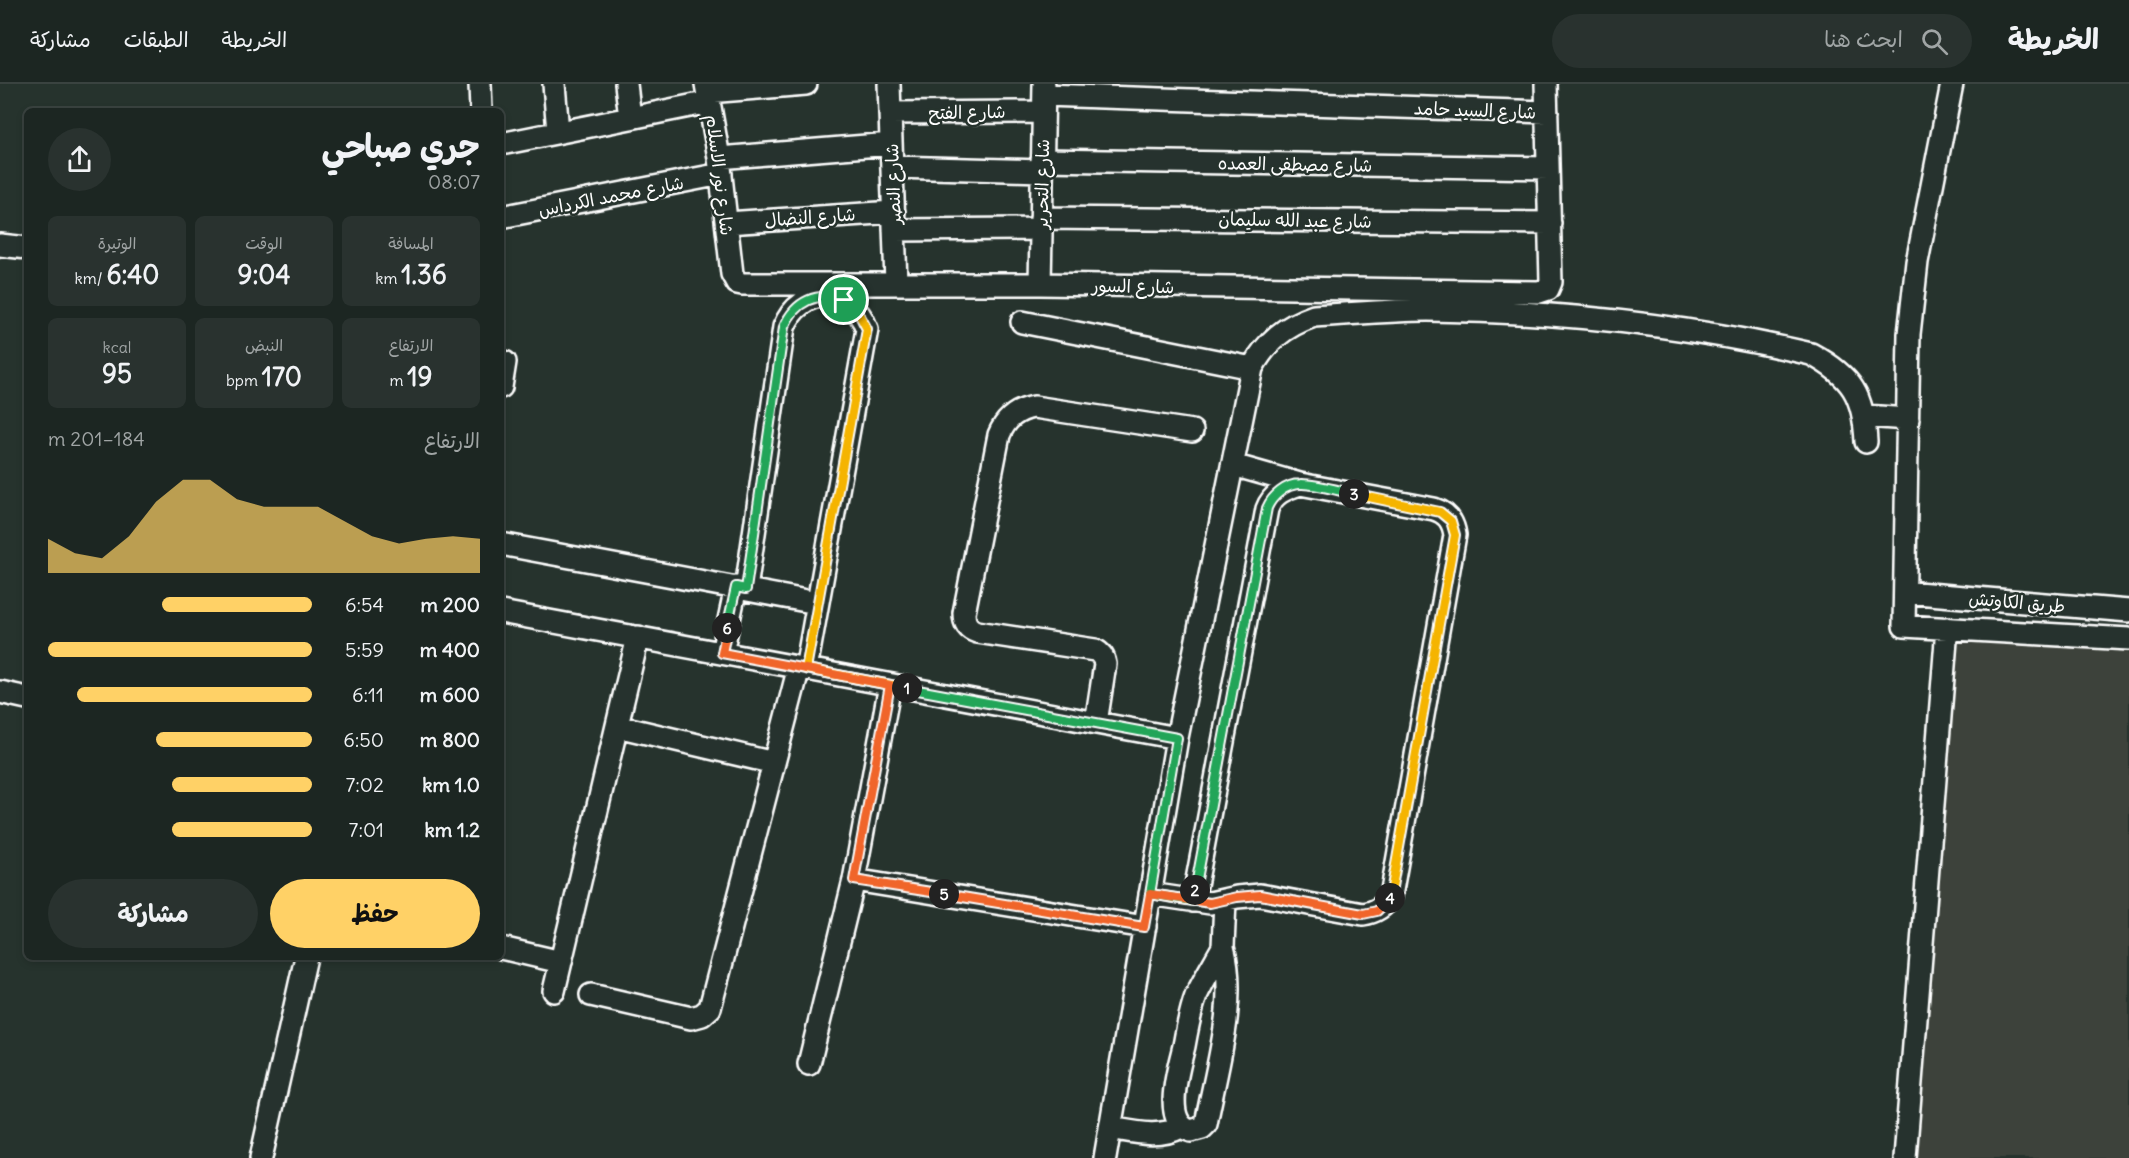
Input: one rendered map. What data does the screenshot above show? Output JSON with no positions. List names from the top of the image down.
{
  "streets": {
    "street": [
      "شارع السيد حامد",
      "شارع الفتح",
      "شارع مصطفى العمده",
      "شارع نور الاسلام",
      "شارع النصر",
      "شارع التحرير",
      "شارع محمد الكرداس",
      "شارع النضال",
      "شارع عبد الله سليمان",
      "شارع السور",
      "طريق الكاوتش"
    ]
  },
  "crossings": [
    ["شارع السيد حامد", "شارع الفتح"],
    ["شارع السيد حامد", "شارع التحرير"],
    ["شارع الفتح", "شارع النصر"],
    ["شارع الفتح", "شارع التحرير"],
    ["شارع مصطفى العمده", "شارع النصر"],
    ["شارع مصطفى العمده", "شارع التحرير"],
    ["شارع نور الاسلام", "شارع محمد الكرداس"],
    ["شارع نور الاسلام", "شارع النضال"],
    ["شارع نور الاسلام", "شارع السور"],
    ["شارع النصر", "شارع محمد الكرداس"],
    ["شارع النصر", "شارع النضال"],
    ["شارع النصر", "شارع السور"],
    ["شارع التحرير", "شارع النضال"],
    ["شارع التحرير", "شارع عبد الله سليمان"],
    ["شارع التحرير", "شارع السور"],
    ["شارع النضال", "شارع عبد الله سليمان"],
    ["شارع عبد الله سليمان", "شارع السور"]
  ],
  "page": {
    "header": "الخريطة",
    "search": "ابحث هنا",
    "nav": ["الخريطة", "الطبقات", "مشاركة"],
    "heading": ["جري صباحي", "08:07"],
    "stats": [
      ["المسافة", "1.36 km"],
      ["الوقت", "9:04"],
      ["الوتيرة", "6:40 /km"],
      ["الارتفاع", "19 m"],
      ["النبض", "170 bpm"],
      ["kcal", "95"]
    ],
    "chart": ["الارتفاع", "184–201 m"],
    "pins": [
      "3",
      "6",
      "1",
      "2",
      "5",
      "4"
    ],
    "list": [
      {
        "name": "200 m",
        "note": "6:54"
      },
      {
        "name": "400 m",
        "note": "5:59"
      },
      {
        "name": "600 m",
        "note": "6:11"
      },
      {
        "name": "800 m",
        "note": "6:50"
      },
      {
        "name": "1.0 km",
        "note": "7:02"
      },
      {
        "name": "1.2 km",
        "note": "7:01"
      }
    ],
    "buttons": ["حفظ", "مشاركة"]
  }
}
